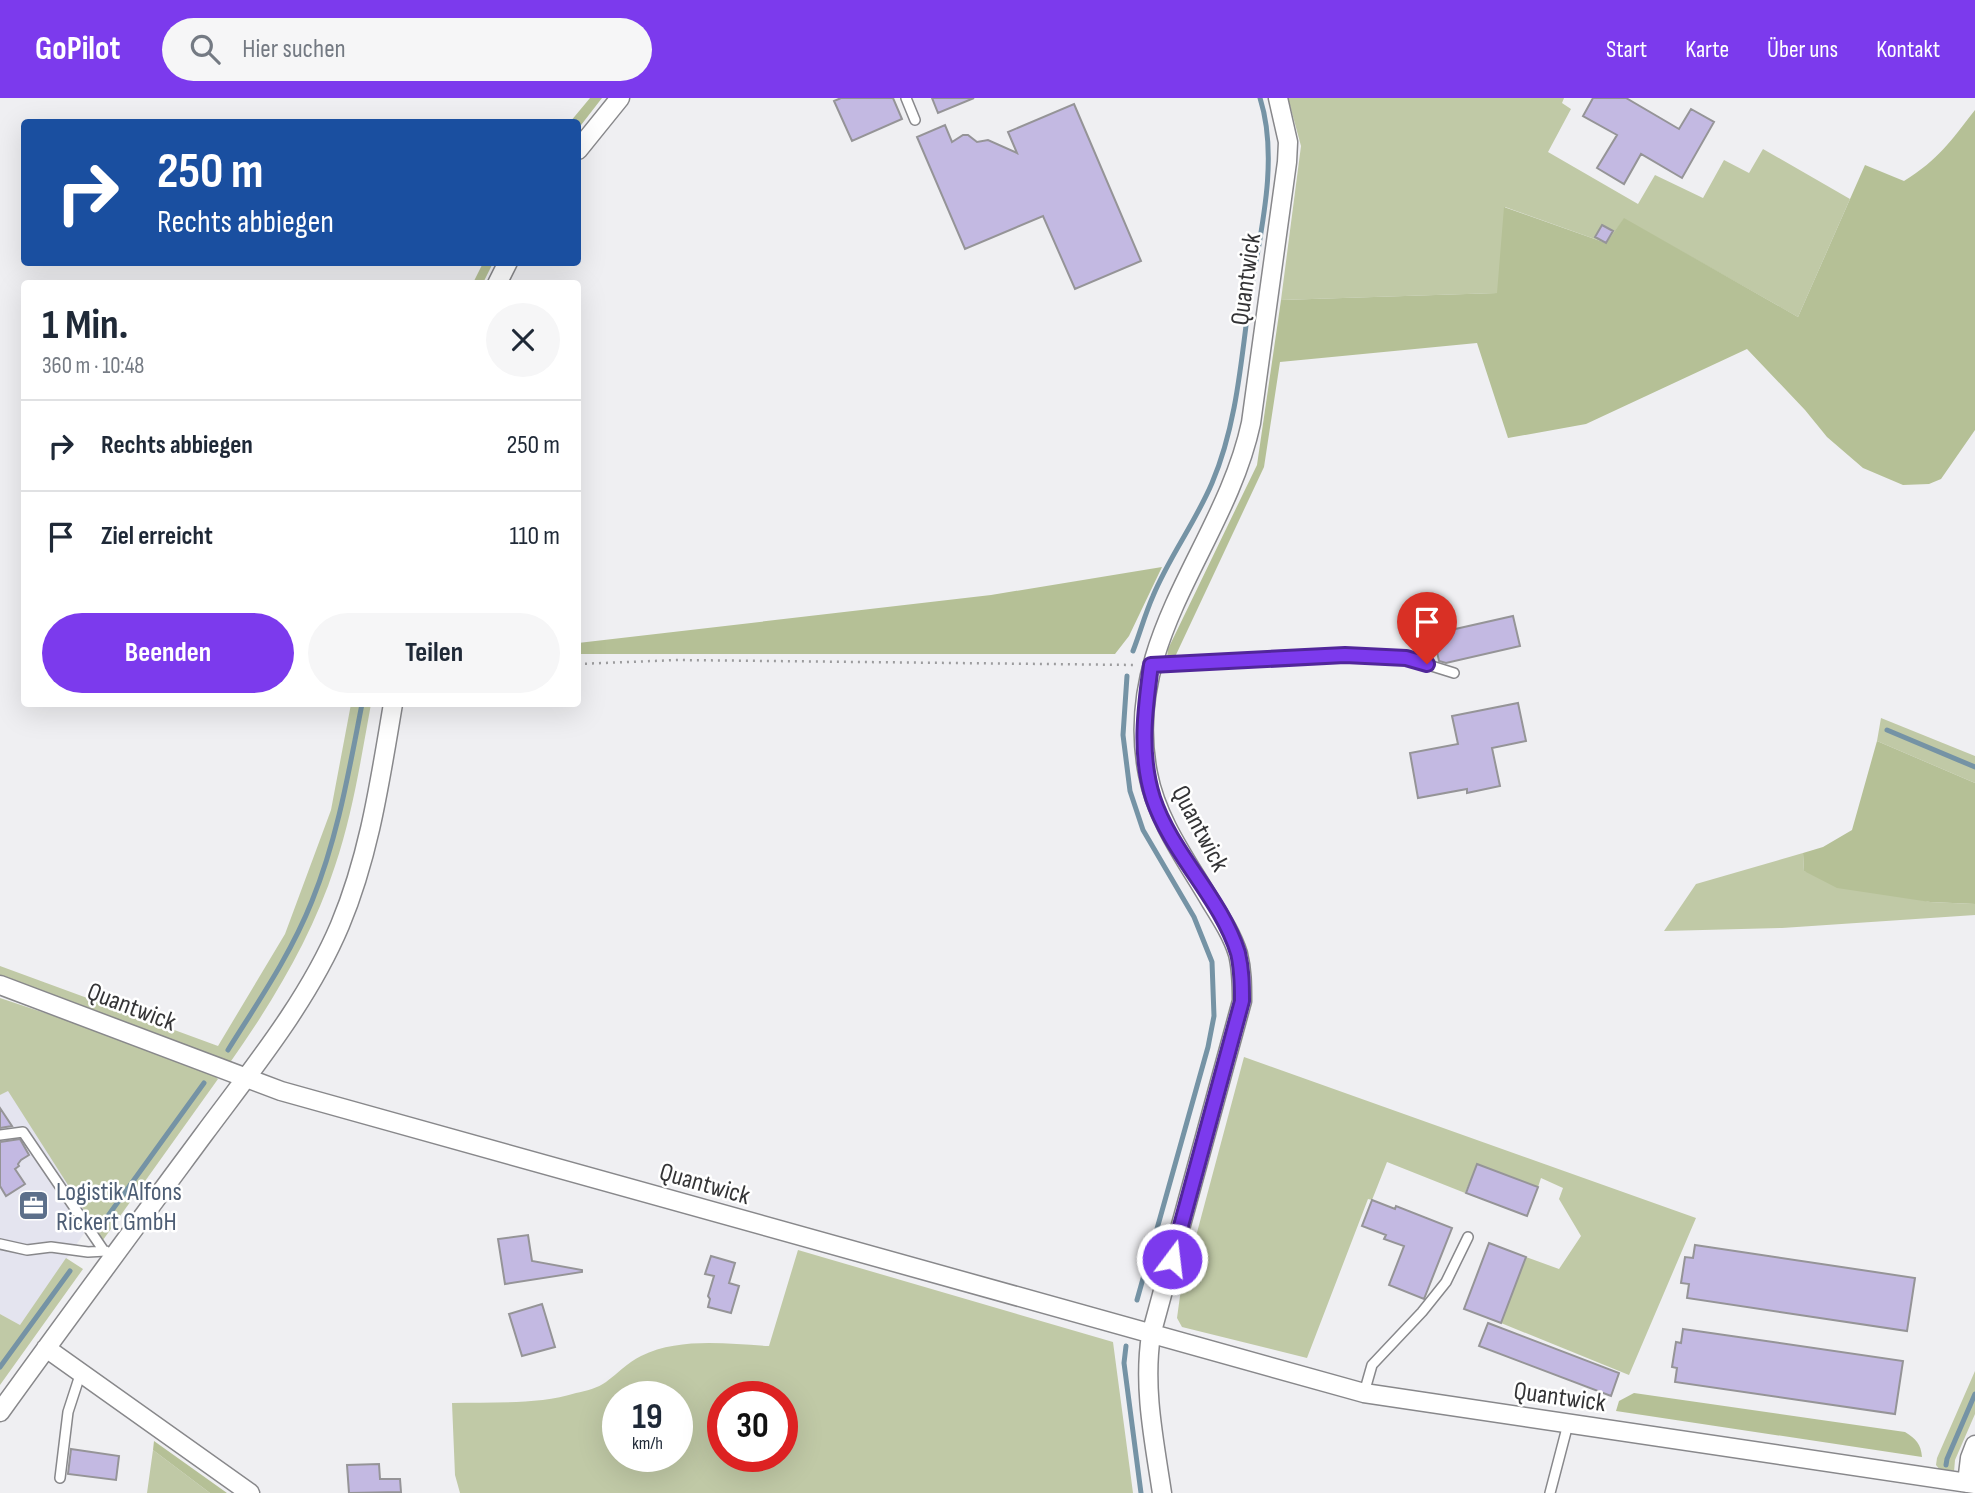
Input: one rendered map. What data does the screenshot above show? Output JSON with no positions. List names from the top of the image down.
{
  "streets": {
    "street": ["Quantwick"]
  },
  "places": {
    "office": ["Logistik Alfons Rickert GmbH"]
  },
  "page": {
    "header": "GoPilot",
    "search": "Hier suchen",
    "nav": [
      "Start",
      "Karte",
      "Über uns",
      "Kontakt"
    ],
    "turn": ["250 m", "Rechts abbiegen"],
    "heading": ["1 Min.", "360 m · 10:48"],
    "list": [
      {
        "name": "Rechts abbiegen",
        "value": "250 m"
      },
      {
        "name": "Ziel erreicht",
        "value": "110 m"
      }
    ],
    "buttons": ["Beenden", "Teilen"],
    "speed": "19 km/h",
    "limit": "30"
  }
}
